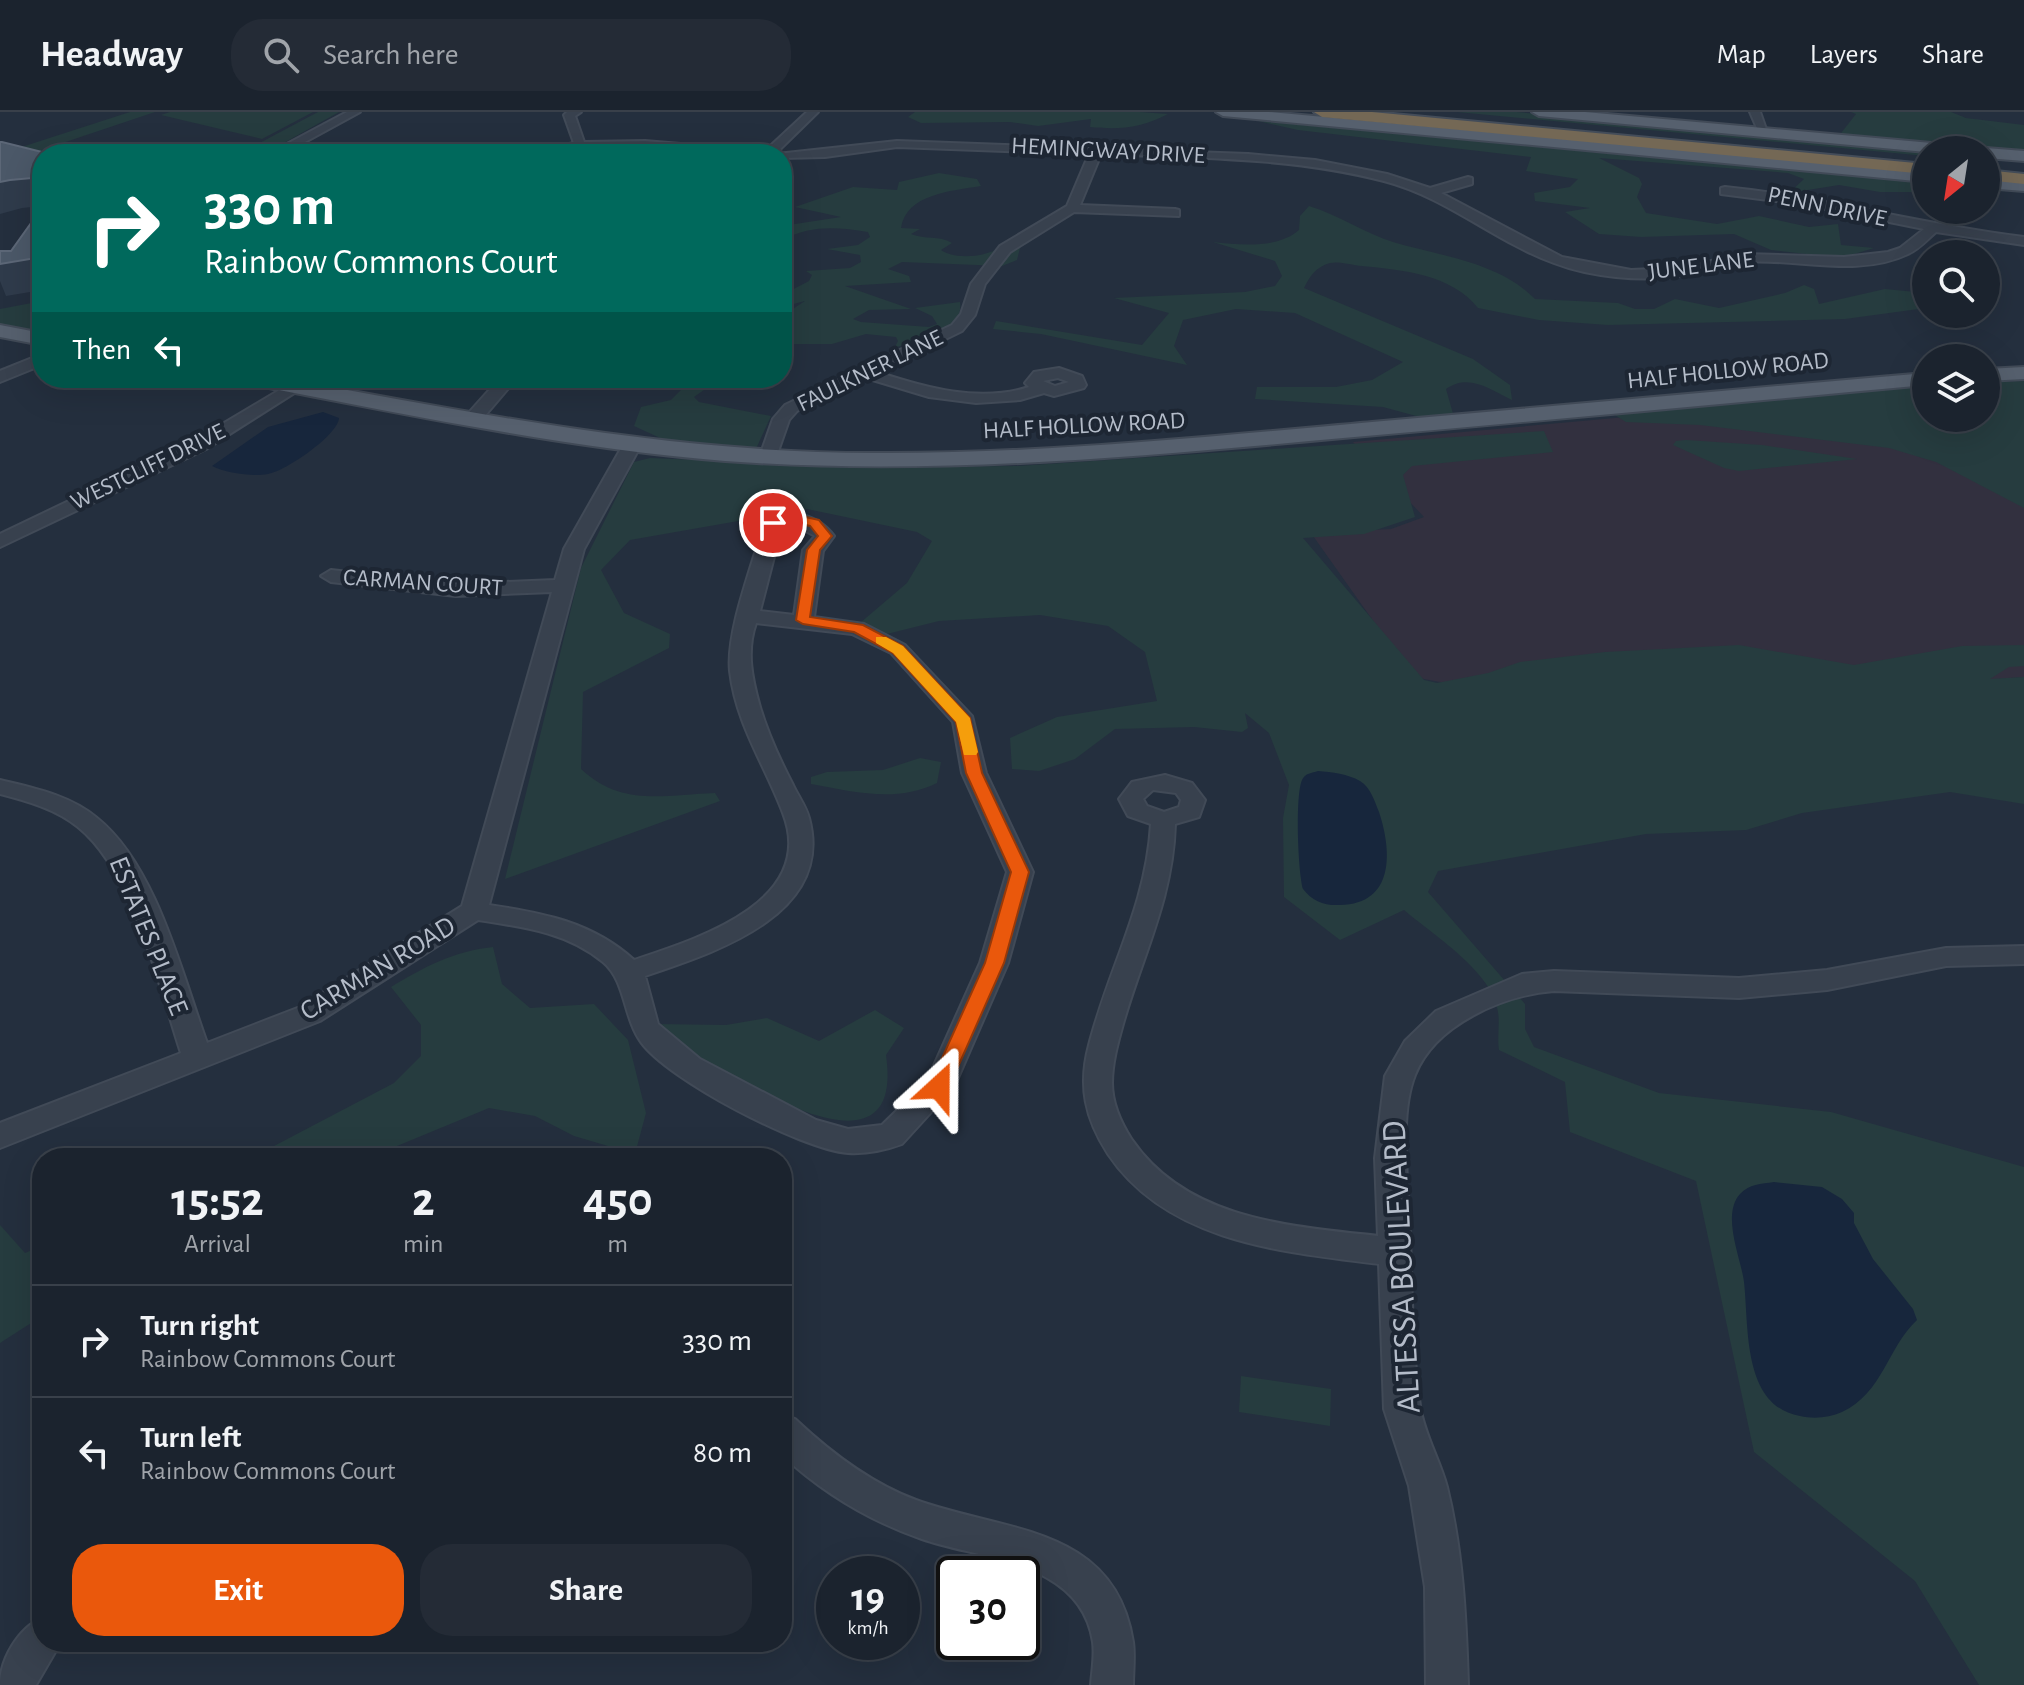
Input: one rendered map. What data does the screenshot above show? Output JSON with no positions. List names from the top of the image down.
{
  "streets": {
    "main road": ["HALF HOLLOW ROAD"],
    "street": [
      "HEMINGWAY DRIVE",
      "PENN DRIVE",
      "JUNE LANE",
      "FAULKNER LANE",
      "WESTCLIFF DRIVE",
      "CARMAN COURT",
      "ESTATES PLACE",
      "CARMAN ROAD",
      "ALTESSA BOULEVARD"
    ]
  },
  "crossings": [
    ["HEMINGWAY DRIVE", "JUNE LANE"],
    ["PENN DRIVE", "JUNE LANE"],
    ["FAULKNER LANE", "HALF HOLLOW ROAD"],
    ["HALF HOLLOW ROAD", "CARMAN ROAD"],
    ["CARMAN COURT", "CARMAN ROAD"],
    ["ESTATES PLACE", "CARMAN ROAD"]
  ],
  "north": "bottom left",
  "page": {
    "header": "Headway",
    "search": "Search here",
    "nav": ["Map", "Layers", "Share"],
    "turn": ["330 m", "Rainbow Commons Court"],
    "then": "Then",
    "eta": [
      "15:52",
      "Arrival",
      "2",
      "min",
      "450",
      "m"
    ],
    "list": [
      {
        "name": "Turn right",
        "note": "Rainbow Commons Court",
        "value": "330 m"
      },
      {
        "name": "Turn left",
        "note": "Rainbow Commons Court",
        "value": "80 m"
      }
    ],
    "buttons": ["Exit", "Share"],
    "speed": "19 km/h",
    "limit": "30"
  }
}
